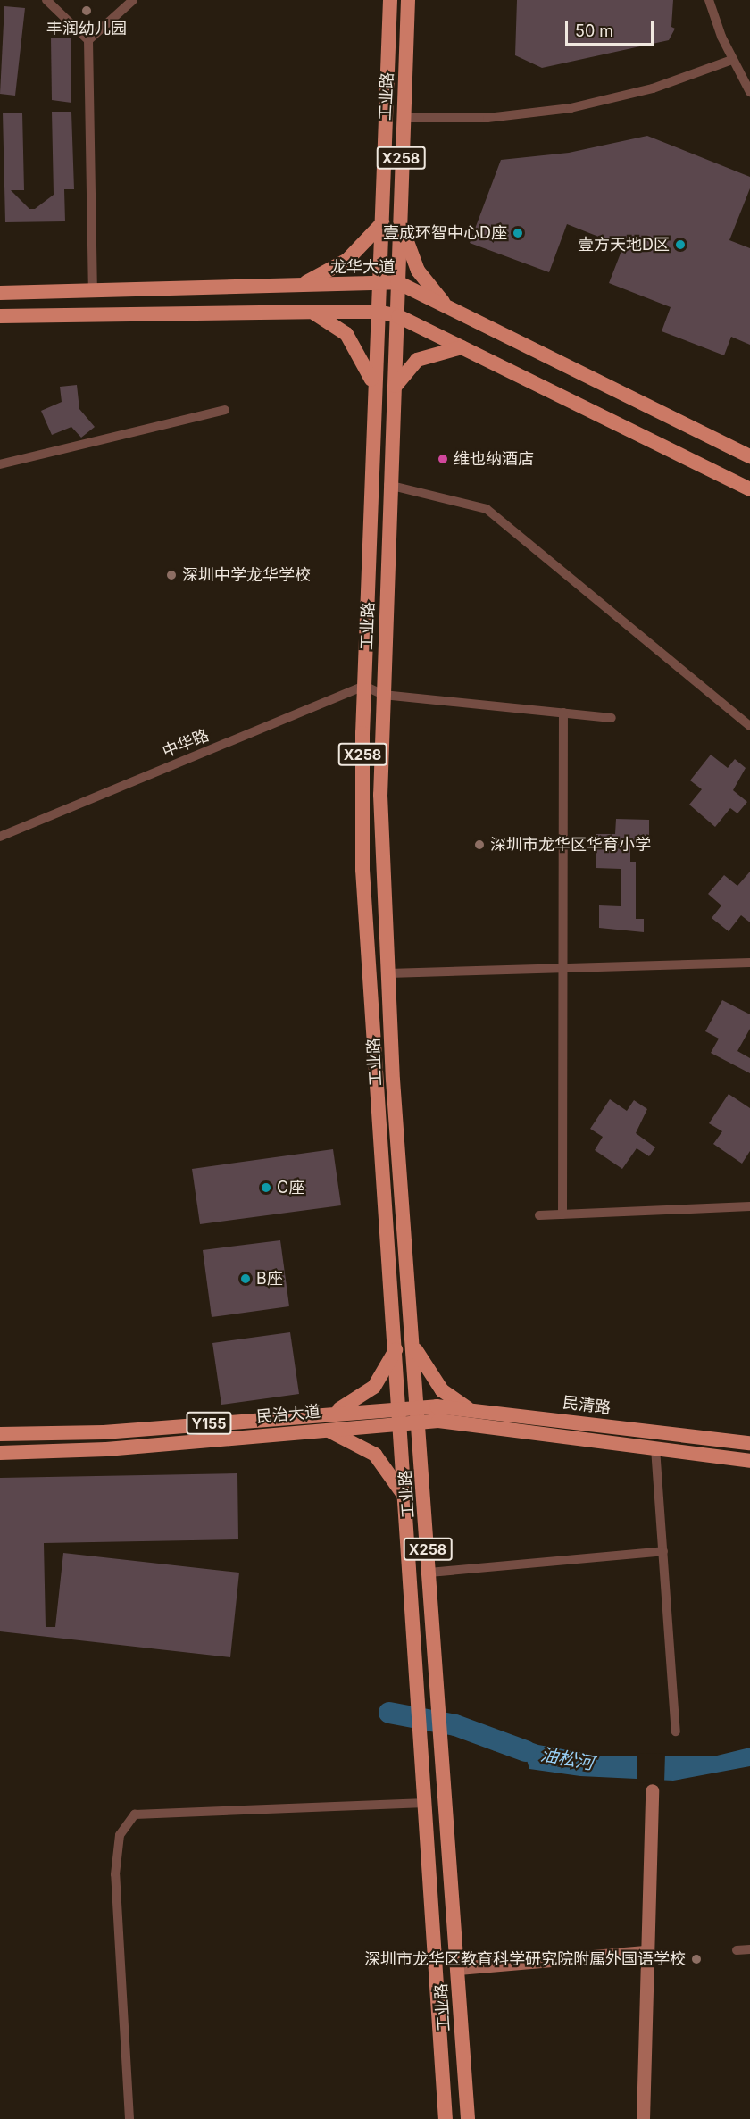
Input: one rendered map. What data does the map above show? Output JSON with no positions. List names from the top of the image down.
{
  "streets": {
    "main road": [
      "工业路",
      "X258",
      "龙华大道",
      "民清路",
      "民治大道",
      "Y155"
    ],
    "street": ["中华路"]
  },
  "crossings": [
    ["工业路", "龙华大道"],
    ["工业路", "中华路"],
    ["工业路", "民清路"],
    ["工业路", "民治大道"],
    ["民清路", "民治大道"]
  ],
  "water": ["油松河"],
  "places": [
    "丰润幼儿园",
    "壹成环智中心D座",
    "壹方天地D区",
    "维也纳酒店",
    "深圳中学龙华学校",
    "深圳市龙华区华育小学",
    "C座",
    "B座",
    "深圳市龙华区教育科学研究院附属外国语学校"
  ],
  "scale_bar": "50 m"
}
